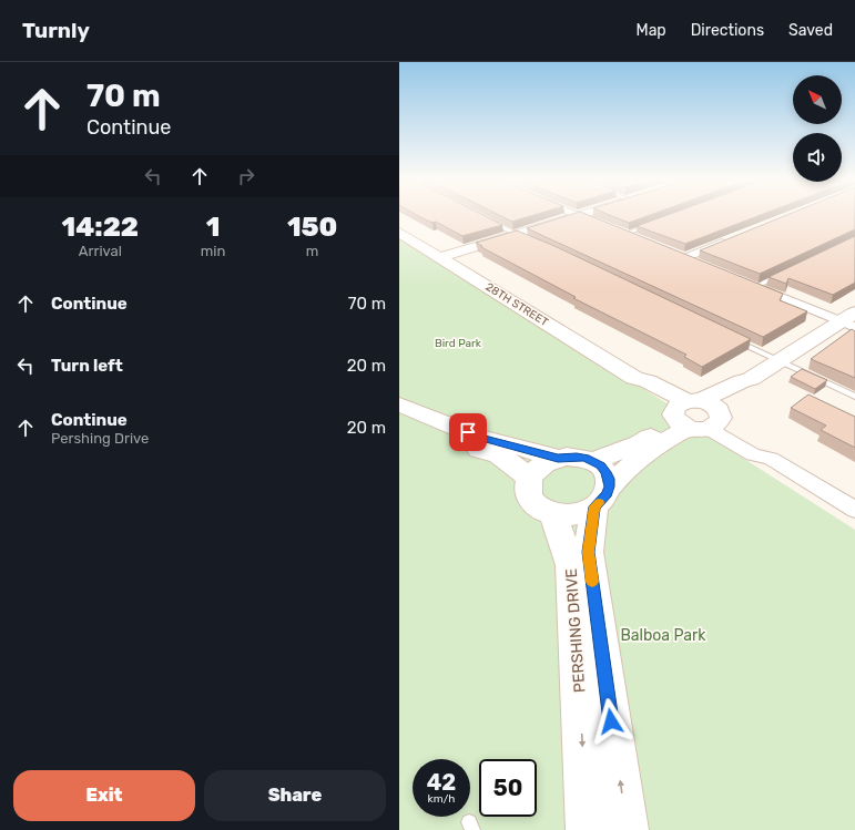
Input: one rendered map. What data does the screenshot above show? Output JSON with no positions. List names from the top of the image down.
{
  "streets": {
    "street": ["28TH STREET", "PERSHING DRIVE"]
  },
  "parks": ["Bird Park", "Balboa Park"],
  "north": "top left",
  "page": {
    "header": "Turnly",
    "nav": ["Map", "Directions", "Saved"],
    "turn": ["70 m", "Continue"],
    "eta": [
      "14:22",
      "Arrival",
      "1",
      "min",
      "150",
      "m"
    ],
    "list": [
      {
        "name": "Continue",
        "value": "70 m"
      },
      {
        "name": "Turn left",
        "value": "20 m"
      },
      {
        "name": "Continue",
        "note": "Pershing Drive",
        "value": "20 m"
      }
    ],
    "speed": "42 km/h",
    "limit": "50",
    "buttons": ["Exit", "Share"]
  }
}
